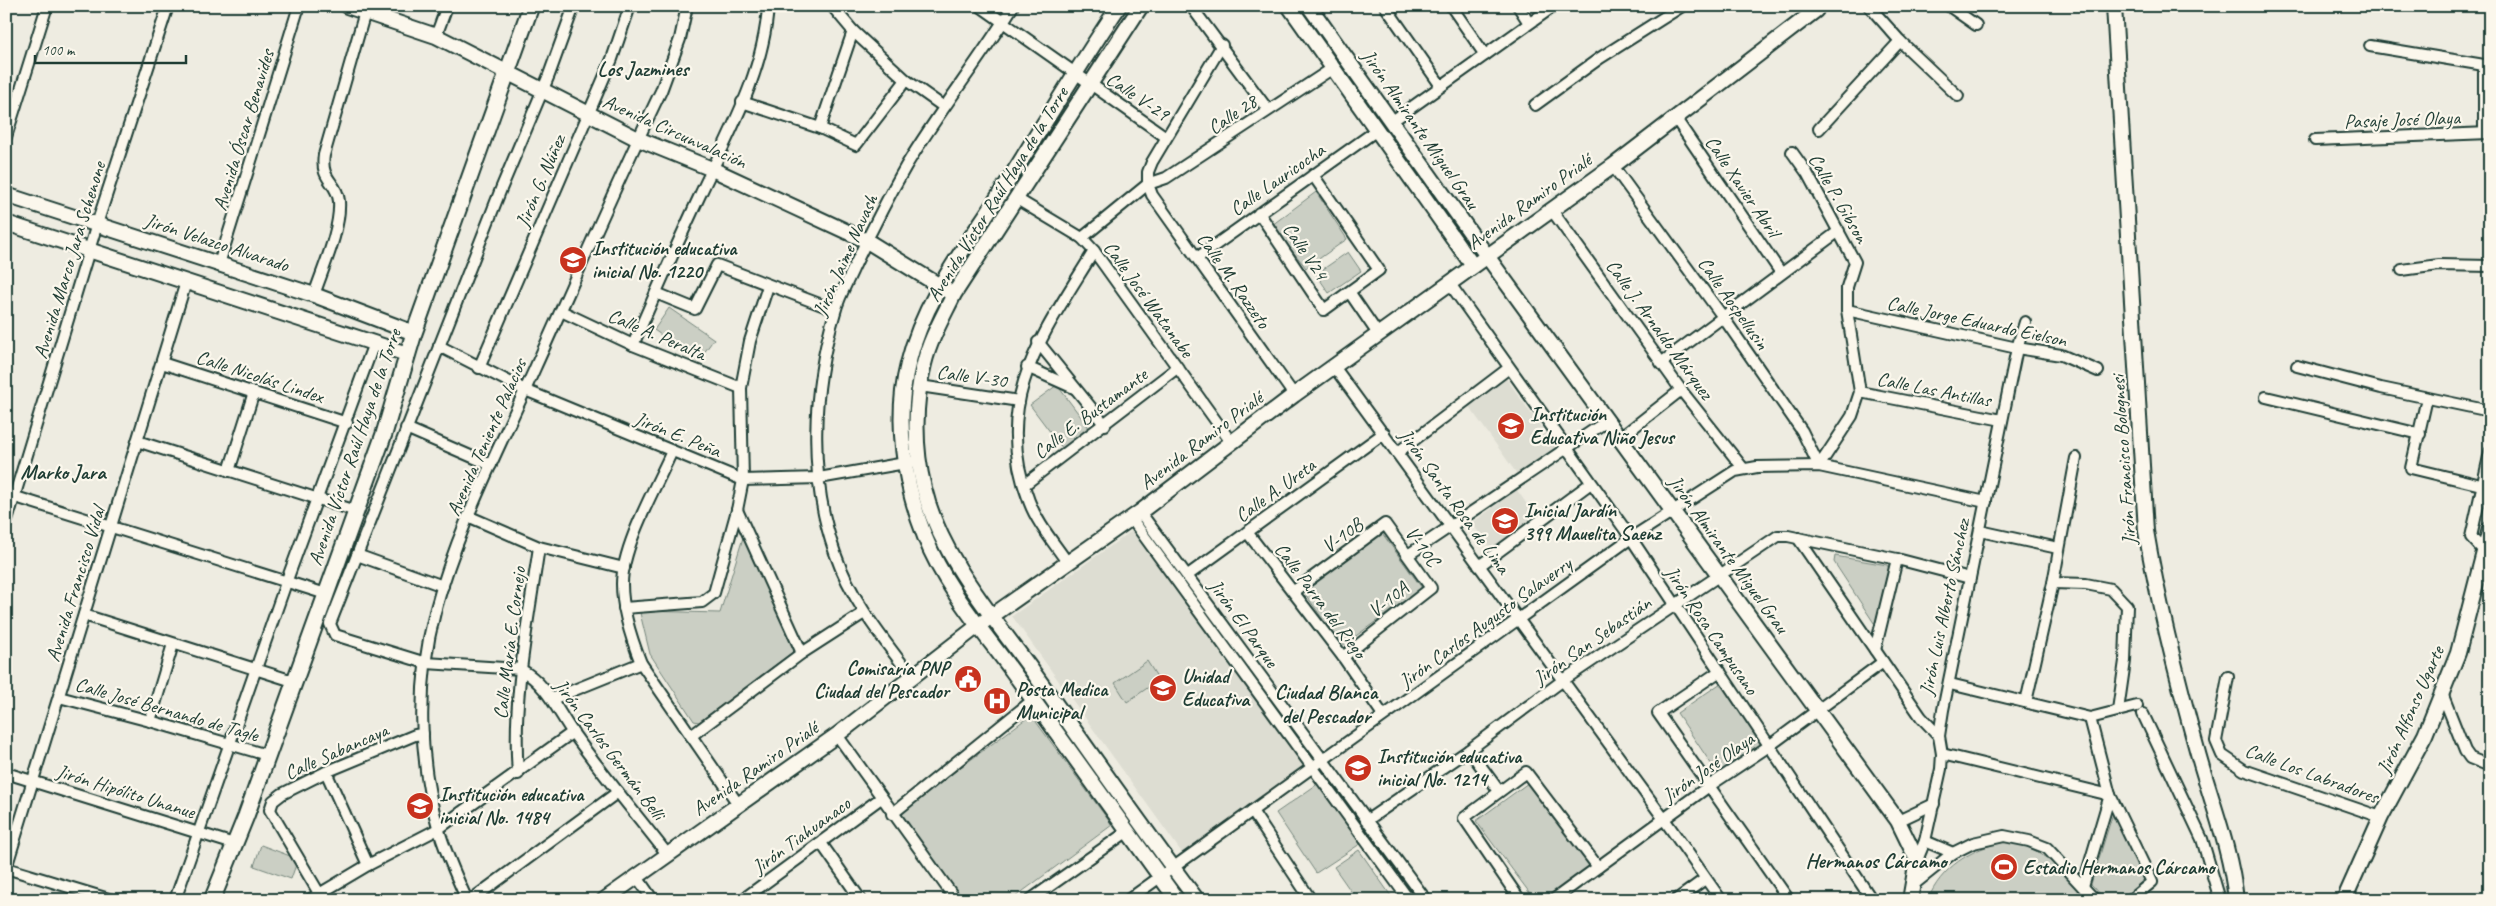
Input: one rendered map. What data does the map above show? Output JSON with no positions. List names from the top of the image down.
{
  "streets": {
    "main road": ["Avenida Víctor Raúl Haya de la Torre"],
    "street": [
      "Calle V-29",
      "Calle 28",
      "Pasaje José Olaya",
      "Jirón Almirante Miguel Grau",
      "Avenida Óscar Benavides",
      "Avenida Circunvalación",
      "Calle Lauricocha",
      "Jirón G. Núñez",
      "Calle Xavier Abril",
      "Calle P. Gibson",
      "Avenida Ramiro Prialé",
      "Jirón Velazco Alvarado",
      "Calle V24",
      "Jirón Jaime Navash",
      "Avenida Marco Jara Schenone",
      "Calle M. Razzeto",
      "Calle José Watanabe",
      "Calle Aospellusin",
      "Calle Jorge Eduardo Eielson",
      "Calle J. Arnaldo Márquez",
      "Calle A. Peralta",
      "Calle Nicolás Lindex",
      "Calle V-30",
      "Calle Las Antillas",
      "Calle E. Bustamante",
      "Jirón E. Peña",
      "Avenida Teniente Palacios",
      "Jirón Francisco Bolognesi",
      "Calle A. Ureta",
      "Jirón Santa Rosa de Lima",
      "V-10B",
      "V-10C",
      "Avenida Francisco Vidal",
      "V-10A",
      "Calle Parra del Riego",
      "Jirón Luis Alberto Sánchez",
      "Jirón Carlos Augusto Salaverry",
      "Jirón El Parque",
      "Jirón Rosa Campusano",
      "Jirón San Sebastián",
      "Calle María E. Cornejo",
      "Calle José Bernando de Tagle",
      "Jirón Alfonso Ugarte",
      "Jirón Carlos Germán Belli",
      "Calle Sabancaya",
      "Jirón José Olaya",
      "Calle Los Labradores",
      "Jirón Hipólito Unanue",
      "Jirón Tiahuanaco"
    ]
  },
  "crossings": [
    ["Calle V-29", "Avenida Víctor Raúl Haya de la Torre"],
    ["Calle V-29", "Jirón Jaime Navash"],
    ["Calle 28", "Jirón Almirante Miguel Grau"],
    ["Calle 28", "Calle M. Razzeto"],
    ["Calle 28", "Calle José Watanabe"],
    ["Jirón Almirante Miguel Grau", "Calle Lauricocha"],
    ["Jirón Almirante Miguel Grau", "Avenida Ramiro Prialé"],
    ["Jirón Almirante Miguel Grau", "Jirón Luis Alberto Sánchez"],
    ["Jirón Almirante Miguel Grau", "Jirón Carlos Augusto Salaverry"],
    ["Jirón Almirante Miguel Grau", "Jirón San Sebastián"],
    ["Jirón Almirante Miguel Grau", "Jirón José Olaya"],
    ["Avenida Óscar Benavides", "Jirón Velazco Alvarado"],
    ["Avenida Circunvalación", "Jirón G. Núñez"],
    ["Avenida Circunvalación", "Avenida Víctor Raúl Haya de la Torre"],
    ["Avenida Circunvalación", "Jirón Jaime Navash"],
    ["Avenida Circunvalación", "Avenida Teniente Palacios"],
    ["Calle Lauricocha", "Calle V24"],
    ["Calle Lauricocha", "Calle M. Razzeto"],
    ["Jirón G. Núñez", "Jirón E. Peña"],
    ["Calle Xavier Abril", "Avenida Ramiro Prialé"],
    ["Avenida Víctor Raúl Haya de la Torre", "Avenida Ramiro Prialé"],
    ["Avenida Víctor Raúl Haya de la Torre", "Jirón Velazco Alvarado"],
    ["Avenida Víctor Raúl Haya de la Torre", "Calle José Watanabe"],
    ["Avenida Víctor Raúl Haya de la Torre", "Calle V-30"],
    ["Avenida Víctor Raúl Haya de la Torre", "Jirón E. Peña"],
    ["Avenida Víctor Raúl Haya de la Torre", "Jirón Carlos Augusto Salaverry"],
    ["Avenida Víctor Raúl Haya de la Torre", "Calle José Bernando de Tagle"],
    ["Avenida Víctor Raúl Haya de la Torre", "Jirón Hipólito Unanue"],
    ["Calle P. Gibson", "Calle Jorge Eduardo Eielson"],
    ["Avenida Ramiro Prialé", "Jirón Jaime Navash"],
    ["Avenida Ramiro Prialé", "Calle M. Razzeto"],
    ["Avenida Ramiro Prialé", "Calle José Watanabe"],
    ["Avenida Ramiro Prialé", "Calle Aospellusin"],
    ["Avenida Ramiro Prialé", "Calle J. Arnaldo Márquez"],
    ["Avenida Ramiro Prialé", "Jirón Santa Rosa de Lima"],
    ["Avenida Ramiro Prialé", "Jirón El Parque"],
    ["Avenida Ramiro Prialé", "Jirón Rosa Campusano"],
    ["Avenida Ramiro Prialé", "Jirón Carlos Germán Belli"],
    ["Jirón Velazco Alvarado", "Avenida Marco Jara Schenone"],
    ["Jirón Jaime Navash", "Jirón E. Peña"],
    ["Calle José Watanabe", "Calle E. Bustamante"],
    ["Calle Aospellusin", "Jirón Carlos Augusto Salaverry"],
    ["Calle Jorge Eduardo Eielson", "Jirón Luis Alberto Sánchez"],
    ["Calle J. Arnaldo Márquez", "Jirón Carlos Augusto Salaverry"],
    ["Calle A. Peralta", "Avenida Teniente Palacios"],
    ["Calle Nicolás Lindex", "Avenida Francisco Vidal"],
    ["Calle Las Antillas", "Jirón Luis Alberto Sánchez"],
    ["Jirón E. Peña", "Avenida Teniente Palacios"],
    ["Avenida Teniente Palacios", "Calle Sabancaya"],
    ["Calle A. Ureta", "Jirón Santa Rosa de Lima"],
    ["Calle A. Ureta", "Calle Parra del Riego"],
    ["Calle A. Ureta", "Jirón El Parque"],
    ["Jirón Santa Rosa de Lima", "Jirón Carlos Augusto Salaverry"],
    ["Jirón Santa Rosa de Lima", "Jirón San Sebastián"],
    ["Jirón Santa Rosa de Lima", "Jirón José Olaya"],
    ["V-10B", "V-10C"],
    ["V-10B", "Calle Parra del Riego"],
    ["V-10C", "V-10A"],
    ["Avenida Francisco Vidal", "Calle José Bernando de Tagle"],
    ["Avenida Francisco Vidal", "Jirón Hipólito Unanue"],
    ["V-10A", "Calle Parra del Riego"],
    ["Calle Parra del Riego", "Jirón Carlos Augusto Salaverry"],
    ["Jirón Luis Alberto Sánchez", "Jirón Carlos Augusto Salaverry"],
    ["Jirón Luis Alberto Sánchez", "Jirón San Sebastián"],
    ["Jirón Carlos Augusto Salaverry", "Jirón El Parque"],
    ["Jirón Carlos Augusto Salaverry", "Jirón Rosa Campusano"],
    ["Jirón El Parque", "Jirón San Sebastián"],
    ["Jirón Rosa Campusano", "Jirón San Sebastián"],
    ["Jirón Rosa Campusano", "Jirón José Olaya"],
    ["Calle María E. Cornejo", "Jirón Carlos Germán Belli"],
    ["Jirón Alfonso Ugarte", "Calle Los Labradores"]
  ],
  "districts": [
    "Los Jazmines",
    "Marko Jara",
    "Ciudad Blanca del Pescador",
    "Hermanos Cárcamo"
  ],
  "places": {
    "school or university": [
      "Institución educativa inicial No. 1220",
      "Institución Educativa Niño Jesus",
      "Inicial Jardín 399 Mauelita Saenz",
      "Unidad Educativa",
      "Institución educativa inicial No. 1214",
      "Institución educativa inicial No. 1484"
    ],
    "public building": ["Comisaría PNP Ciudad del Pescador"],
    "hospital": ["Posta Medica Municipal"],
    "sports": ["Estadio Hermanos Cárcamo"]
  },
  "scale_bar": "100 m"
}
